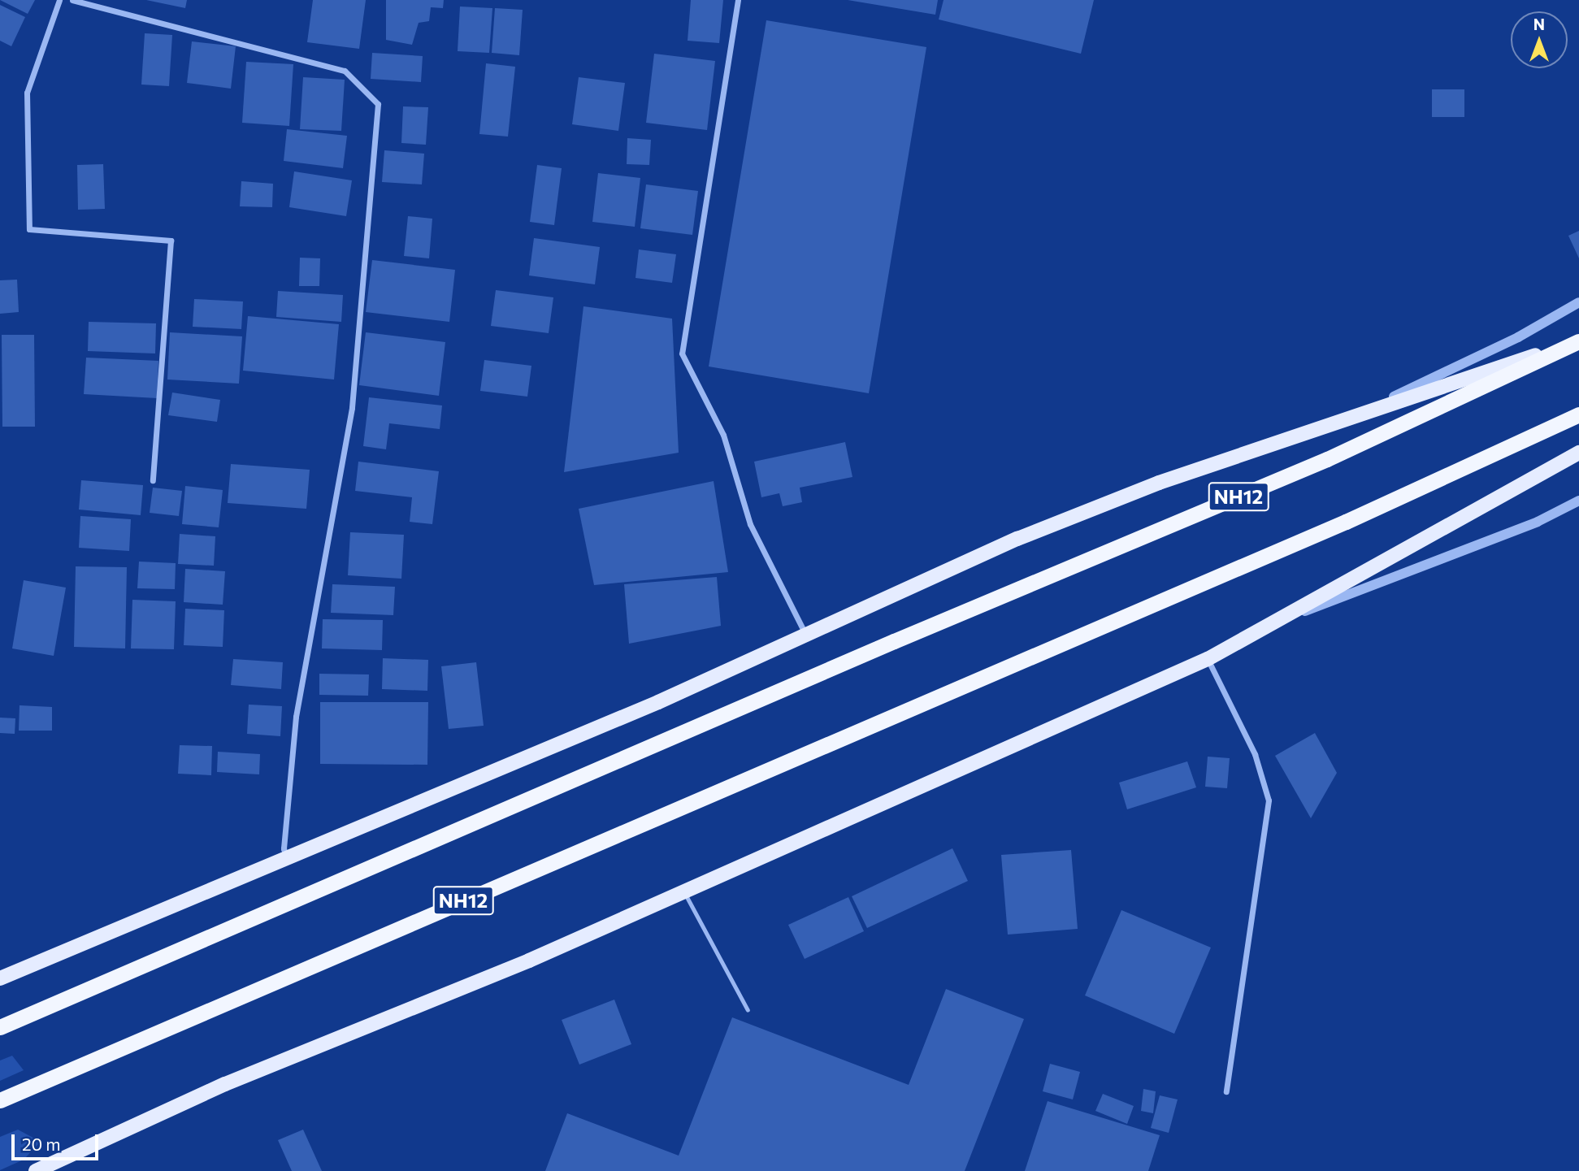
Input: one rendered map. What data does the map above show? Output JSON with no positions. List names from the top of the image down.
{
  "streets": {
    "highway": ["NH12"]
  },
  "scale_bar": "20 m",
  "north": "top"
}
